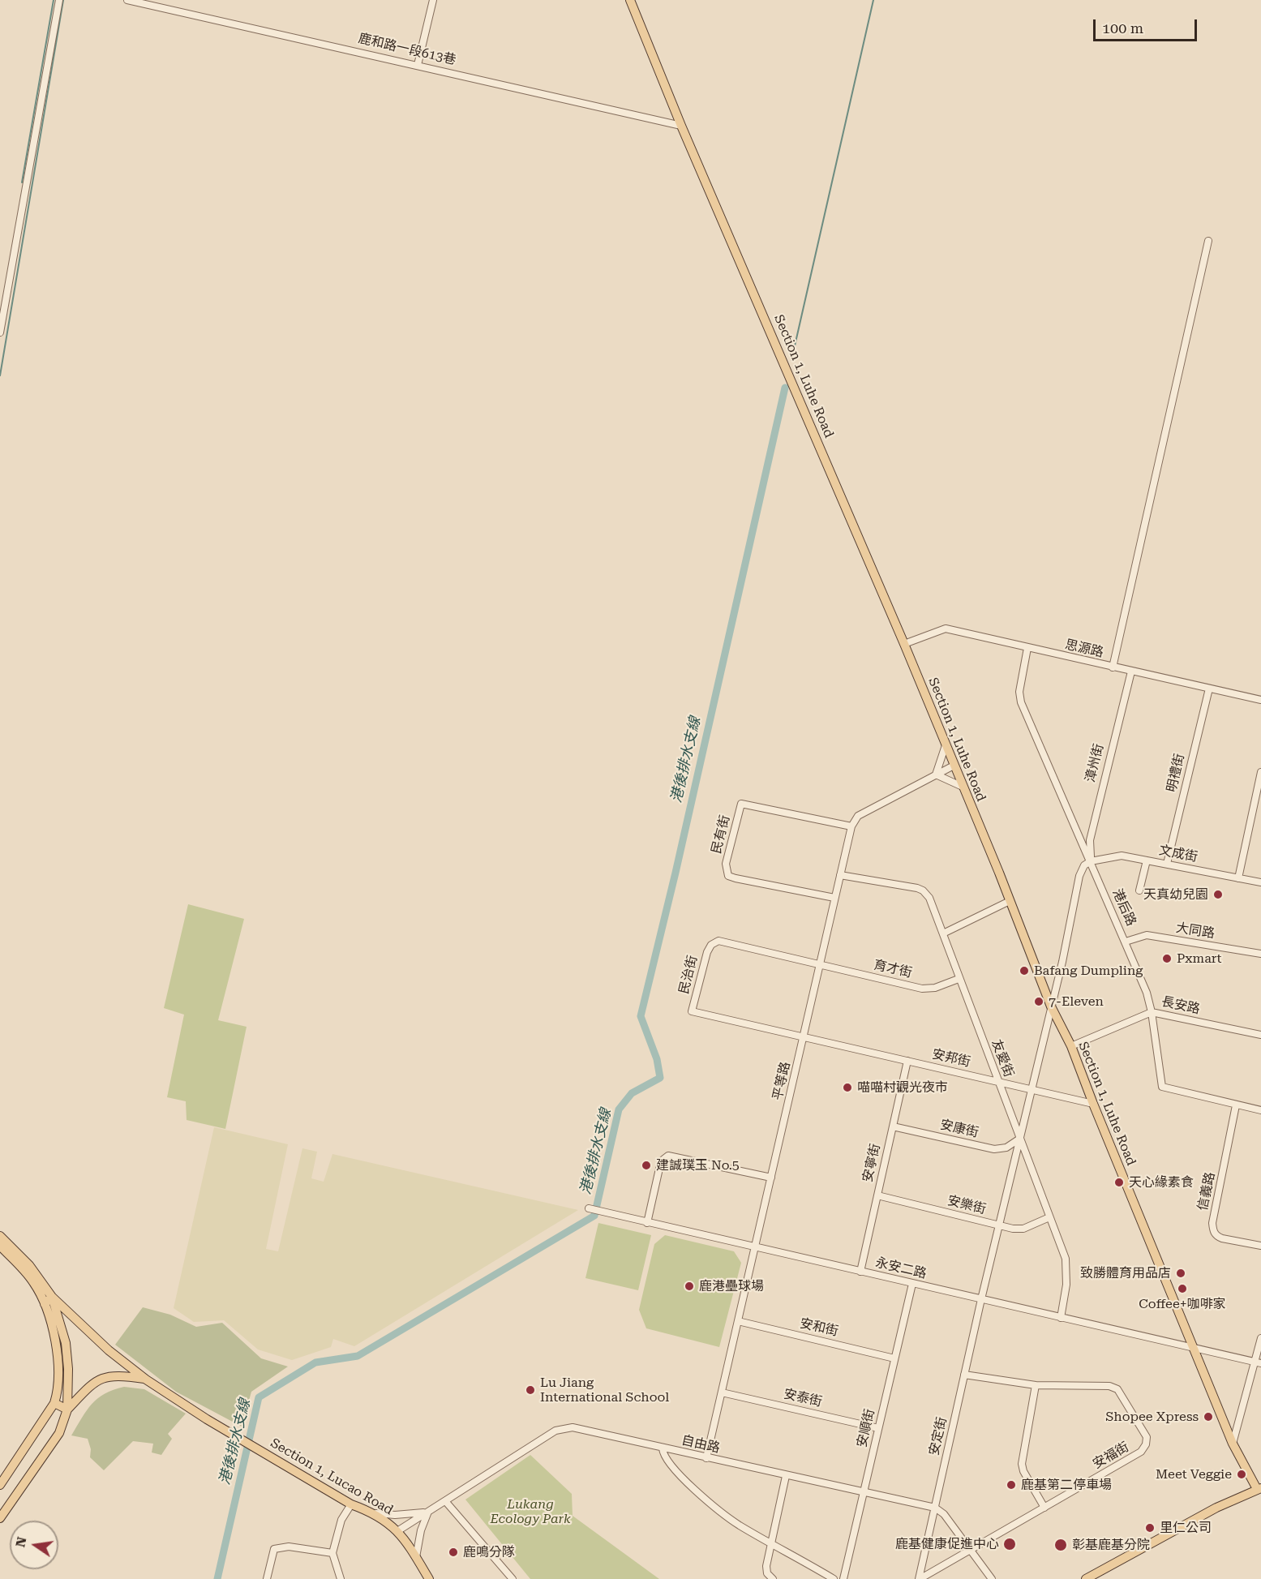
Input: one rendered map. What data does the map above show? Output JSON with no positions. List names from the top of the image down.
{
  "streets": {
    "main road": ["Section 1, Luhe Road", "Section 1, Lucao Road"],
    "street": [
      "鹿和路一段613巷",
      "思源路",
      "漳州街",
      "明禮街",
      "民有街",
      "文成街",
      "港后路",
      "大同路",
      "育才街",
      "民治街",
      "長安路",
      "安邦街",
      "友愛街",
      "平等路",
      "安康街",
      "安寧街",
      "信義路",
      "安樂街",
      "永安二路",
      "安和街",
      "安泰街",
      "安順街",
      "安定街",
      "自由路",
      "安福街"
    ]
  },
  "crossings": [
    ["鹿和路一段613巷", "Section 1, Luhe Road"],
    ["Section 1, Luhe Road", "思源路"],
    ["Section 1, Luhe Road", "長安路"],
    ["Section 1, Luhe Road", "安邦街"],
    ["Section 1, Luhe Road", "永安二路"],
    ["Section 1, Luhe Road", "安定街"],
    ["思源路", "漳州街"],
    ["思源路", "明禮街"],
    ["思源路", "港后路"],
    ["漳州街", "文成街"],
    ["漳州街", "港后路"],
    ["漳州街", "安定街"],
    ["明禮街", "文成街"],
    ["民有街", "平等路"],
    ["文成街", "港后路"],
    ["文成街", "安定街"],
    ["港后路", "大同路"],
    ["港后路", "長安路"],
    ["港后路", "信義路"],
    ["港后路", "安定街"],
    ["育才街", "民治街"],
    ["育才街", "友愛街"],
    ["育才街", "平等路"],
    ["民治街", "安邦街"],
    ["民治街", "平等路"],
    ["安邦街", "友愛街"],
    ["安邦街", "平等路"],
    ["安邦街", "安寧街"],
    ["安邦街", "安定街"],
    ["友愛街", "平等路"],
    ["友愛街", "安康街"],
    ["友愛街", "安樂街"],
    ["友愛街", "永安二路"],
    ["友愛街", "安定街"],
    ["平等路", "永安二路"],
    ["平等路", "安和街"],
    ["平等路", "安泰街"],
    ["平等路", "自由路"],
    ["安康街", "安寧街"],
    ["安康街", "安定街"],
    ["安寧街", "安樂街"],
    ["安寧街", "永安二路"],
    ["安樂街", "安定街"],
    ["永安二路", "安順街"],
    ["永安二路", "安定街"],
    ["安和街", "安順街"],
    ["安泰街", "安順街"],
    ["安順街", "自由路"],
    ["安定街", "自由路"],
    ["安定街", "安福街"],
    ["自由路", "Section 1, Lucao Road"]
  ],
  "water": ["港後排水支線"],
  "parks": ["Lukang Ecology Park"],
  "places": [
    "天真幼兒園",
    "Pxmart",
    "Bafang Dumpling",
    "7-Eleven",
    "喵喵村觀光夜市",
    "建誠璞玉 No.5",
    "天心緣素食",
    "致勝體育用品店",
    "鹿港壘球場",
    "Coffee+咖啡家",
    "Lu Jiang International School",
    "Shopee Xpress",
    "Meet Veggie",
    "鹿基第二停車場",
    "里仁公司",
    "鹿基健康促進中心",
    "彰基鹿基分院",
    "鹿鳴分隊"
  ],
  "scale_bar": "100 m",
  "north": "left"
}
